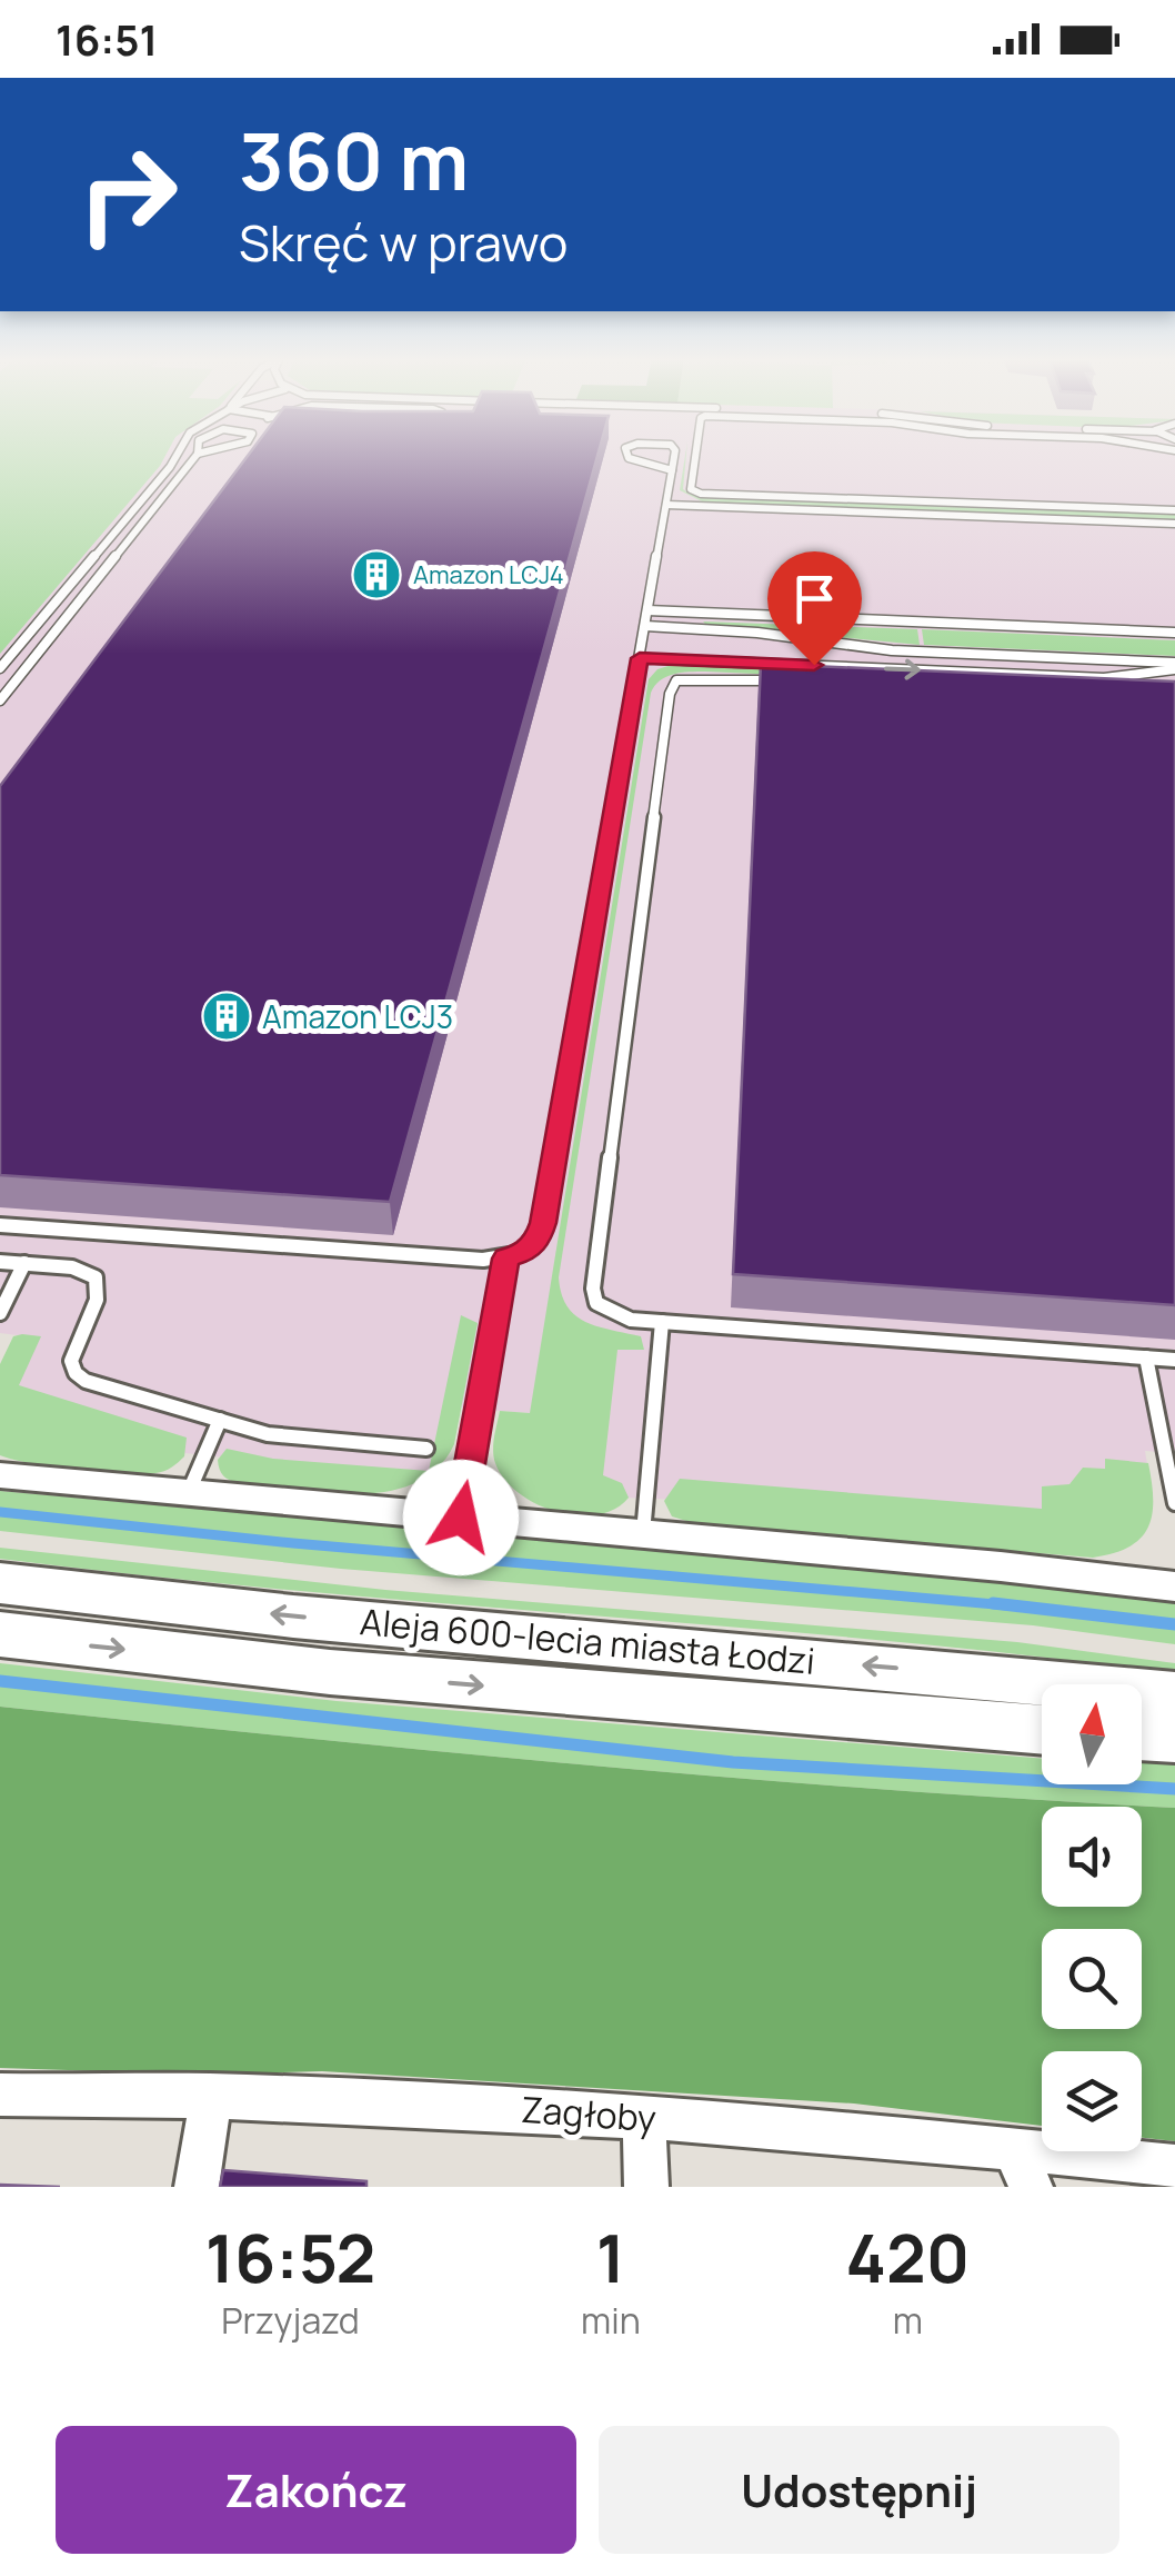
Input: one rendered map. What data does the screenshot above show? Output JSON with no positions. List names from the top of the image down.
{
  "streets": {
    "main road": ["Aleja 600-lecia miasta Łodzi"],
    "street": ["Zagłoby"]
  },
  "places": {
    "building": ["Amazon LCJ4", "Amazon LCJ3"]
  },
  "north": "top",
  "page": {
    "status": "16:51",
    "turn": ["360 m", "Skręć w prawo"],
    "eta": [
      "16:52",
      "Przyjazd",
      "1",
      "min",
      "420",
      "m"
    ],
    "buttons": ["Zakończ", "Udostępnij"]
  }
}
